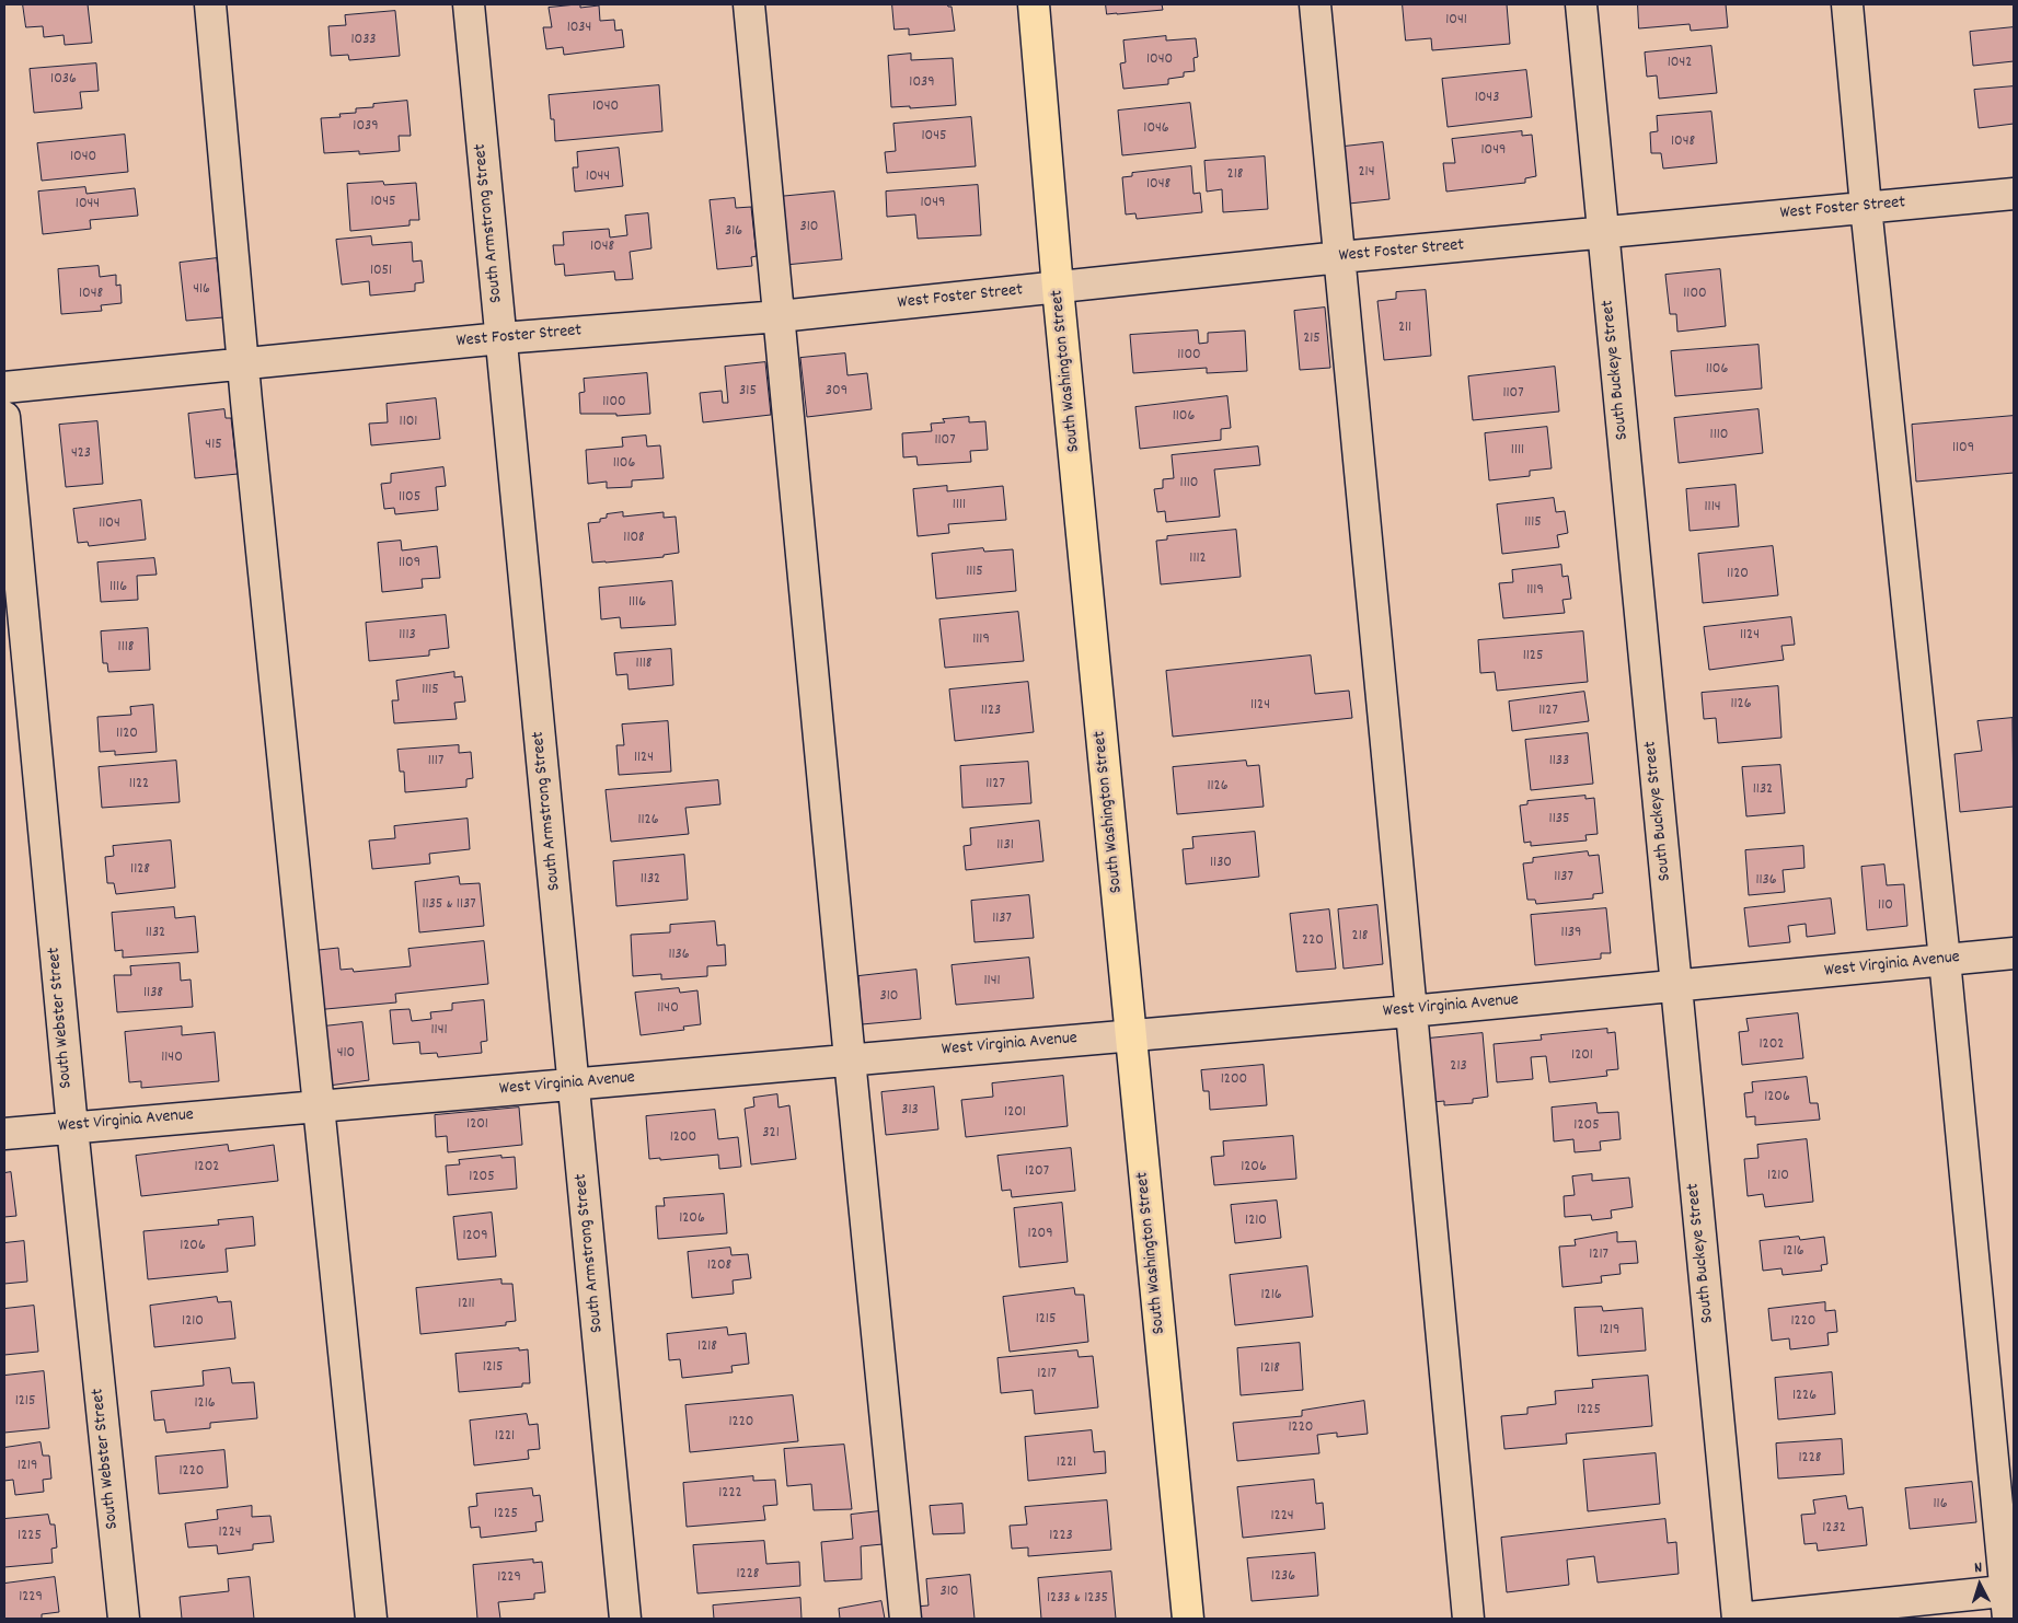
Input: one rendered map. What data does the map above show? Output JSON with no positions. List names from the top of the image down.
{
  "streets": {
    "main road": ["South Washington Street"],
    "street": [
      "West Foster Street",
      "South Armstrong Street",
      "South Buckeye Street",
      "West Virginia Avenue",
      "South Webster Street"
    ]
  },
  "crossings": [
    ["West Foster Street", "South Armstrong Street"],
    ["West Foster Street", "South Buckeye Street"],
    ["West Foster Street", "South Washington Street"],
    ["South Armstrong Street", "West Virginia Avenue"],
    ["South Buckeye Street", "West Virginia Avenue"],
    ["South Washington Street", "West Virginia Avenue"],
    ["West Virginia Avenue", "South Webster Street"]
  ],
  "house_numbers": [
    "1041",
    "1034",
    "1033",
    "1040",
    "1042",
    "1036",
    "1039",
    "1043",
    "1040",
    "1039",
    "1046",
    "1045",
    "1048",
    "1049",
    "1040",
    "214",
    "218",
    "1044",
    "1048",
    "1045",
    "1049",
    "1044",
    "310",
    "316",
    "1048",
    "1051",
    "416",
    "1048",
    "1100",
    "211",
    "215",
    "1100",
    "1106",
    "315",
    "309",
    "1107",
    "1100",
    "1106",
    "1101",
    "1110",
    "1107",
    "415",
    "1109",
    "1111",
    "423",
    "1106",
    "1110",
    "1105",
    "1111",
    "1114",
    "1115",
    "1104",
    "1108",
    "1112",
    "1109",
    "1115",
    "1120",
    "1116",
    "1119",
    "1116",
    "1113",
    "1124",
    "1119",
    "1118",
    "1125",
    "1118",
    "1115",
    "1126",
    "1124",
    "1123",
    "1127",
    "1120",
    "1124",
    "1117",
    "1133",
    "1122",
    "1127",
    "1126",
    "1132",
    "1135",
    "1126",
    "1131",
    "1130",
    "1128",
    "1137",
    "1132",
    "1136",
    "1135 & 1137",
    "110",
    "1137",
    "1132",
    "1139",
    "218",
    "220",
    "1136",
    "1141",
    "1138",
    "310",
    "1140",
    "1141",
    "1202",
    "410",
    "1201",
    "1140",
    "213",
    "1200",
    "1206",
    "313",
    "1201",
    "1201",
    "1205",
    "321",
    "1200",
    "1202",
    "1206",
    "1207",
    "1210",
    "1205",
    "1206",
    "1210",
    "1209",
    "1209",
    "1206",
    "1216",
    "1217",
    "1208",
    "1216",
    "1211",
    "1215",
    "1210",
    "1220",
    "1219",
    "1218",
    "1215",
    "1218",
    "1217",
    "1226",
    "1215",
    "1216",
    "1225",
    "1220",
    "1220",
    "1221",
    "1228",
    "1221",
    "1219",
    "1220",
    "1222",
    "116",
    "1225",
    "1224",
    "1232",
    "1224",
    "1225",
    "1223",
    "1228",
    "1236",
    "1229",
    "310",
    "1229",
    "1233 & 1235"
  ],
  "north": "top"
}
